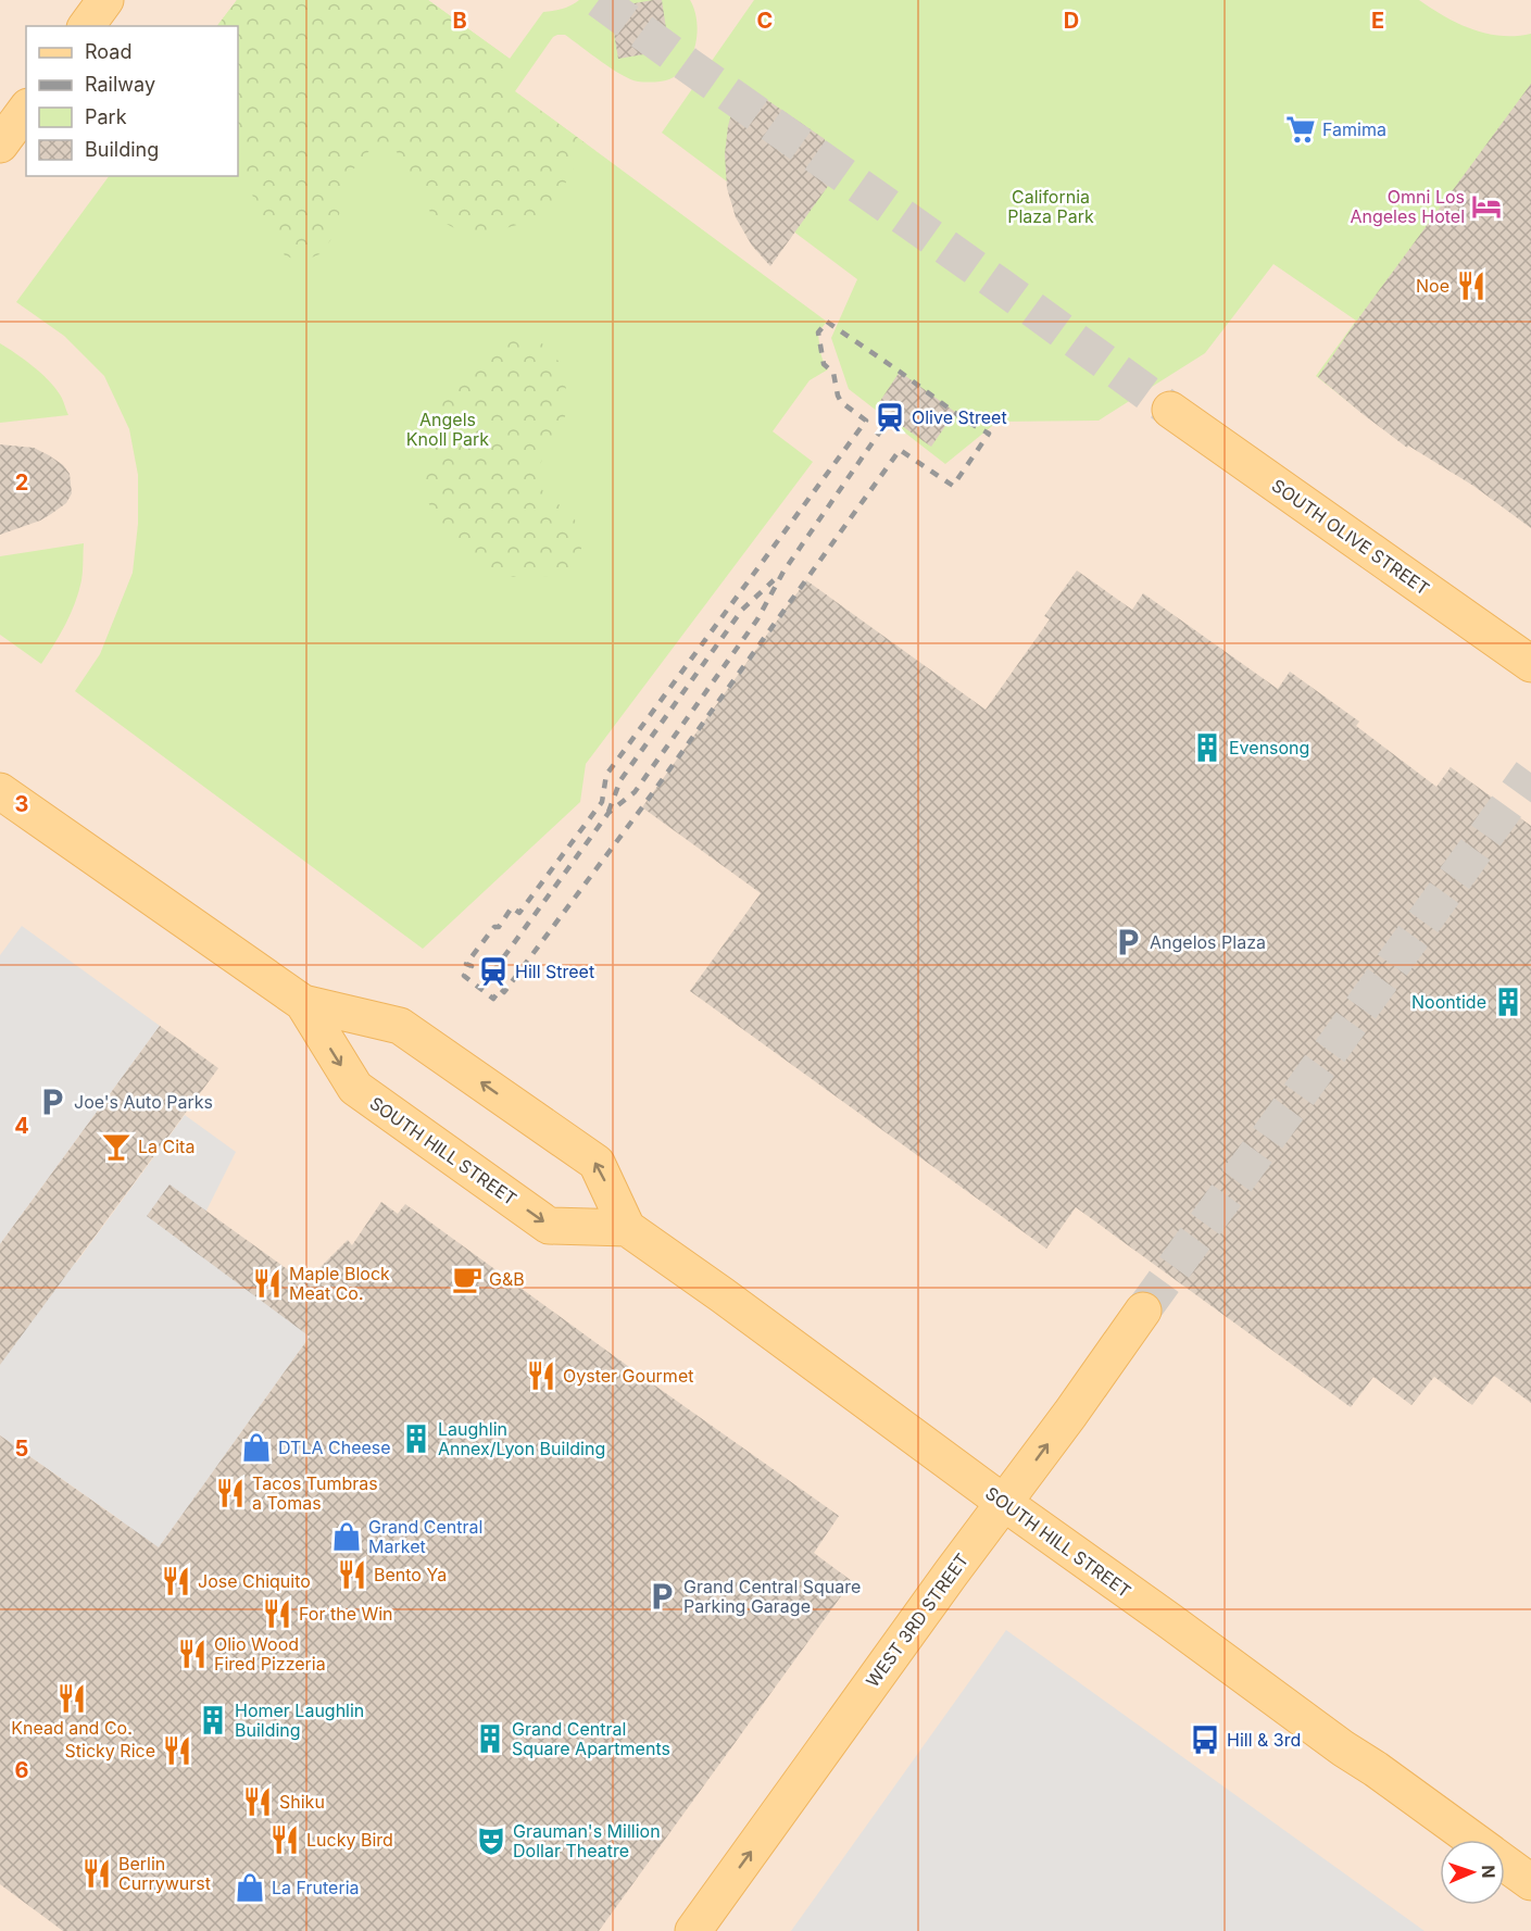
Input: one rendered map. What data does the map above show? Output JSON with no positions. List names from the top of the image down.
{
  "streets": {
    "main road": ["SOUTH OLIVE STREET", "SOUTH HILL STREET", "WEST 3RD STREET"]
  },
  "crossings": [
    ["SOUTH HILL STREET", "WEST 3RD STREET"]
  ],
  "one_way": ["WEST 3RD STREET"],
  "parks": ["California Plaza Park", "Angels Knoll Park"],
  "places": {
    "supermarket": ["Famima"],
    "hotel": ["Omni Los Angeles Hotel"],
    "restaurant": [
      "Noe",
      "Maple Block Meat Co.",
      "Oyster Gourmet",
      "Tacos Tumbras a Tomas",
      "Bento Ya",
      "Jose Chiquito",
      "For the Win",
      "Olio Wood Fired Pizzeria",
      "Knead and Co.",
      "Sticky Rice",
      "Shiku",
      "Lucky Bird",
      "Berlin Currywurst"
    ],
    "station": ["Olive Street", "Hill Street"],
    "building": [
      "Evensong",
      "Noontide",
      "Laughlin Annex/Lyon Building",
      "Homer Laughlin Building",
      "Grand Central Square Apartments"
    ],
    "parking": ["Angelos Plaza", "Joe's Auto Parks", "Grand Central Square Parking Garage"],
    "bar": ["La Cita"],
    "cafe": ["G&B"],
    "shop": ["DTLA Cheese", "Grand Central Market", "La Fruteria"],
    "bus stop": ["Hill & 3rd"],
    "theatre": ["Grauman's Million Dollar Theatre"]
  },
  "legend": [
    "Road",
    "Railway",
    "Park",
    "Building"
  ],
  "north": "right",
  "grid": {
    "columns": [
      "B",
      "C",
      "D",
      "E"
    ],
    "rows": [
      "2",
      "3",
      "4",
      "5",
      "6"
    ]
  }
}
